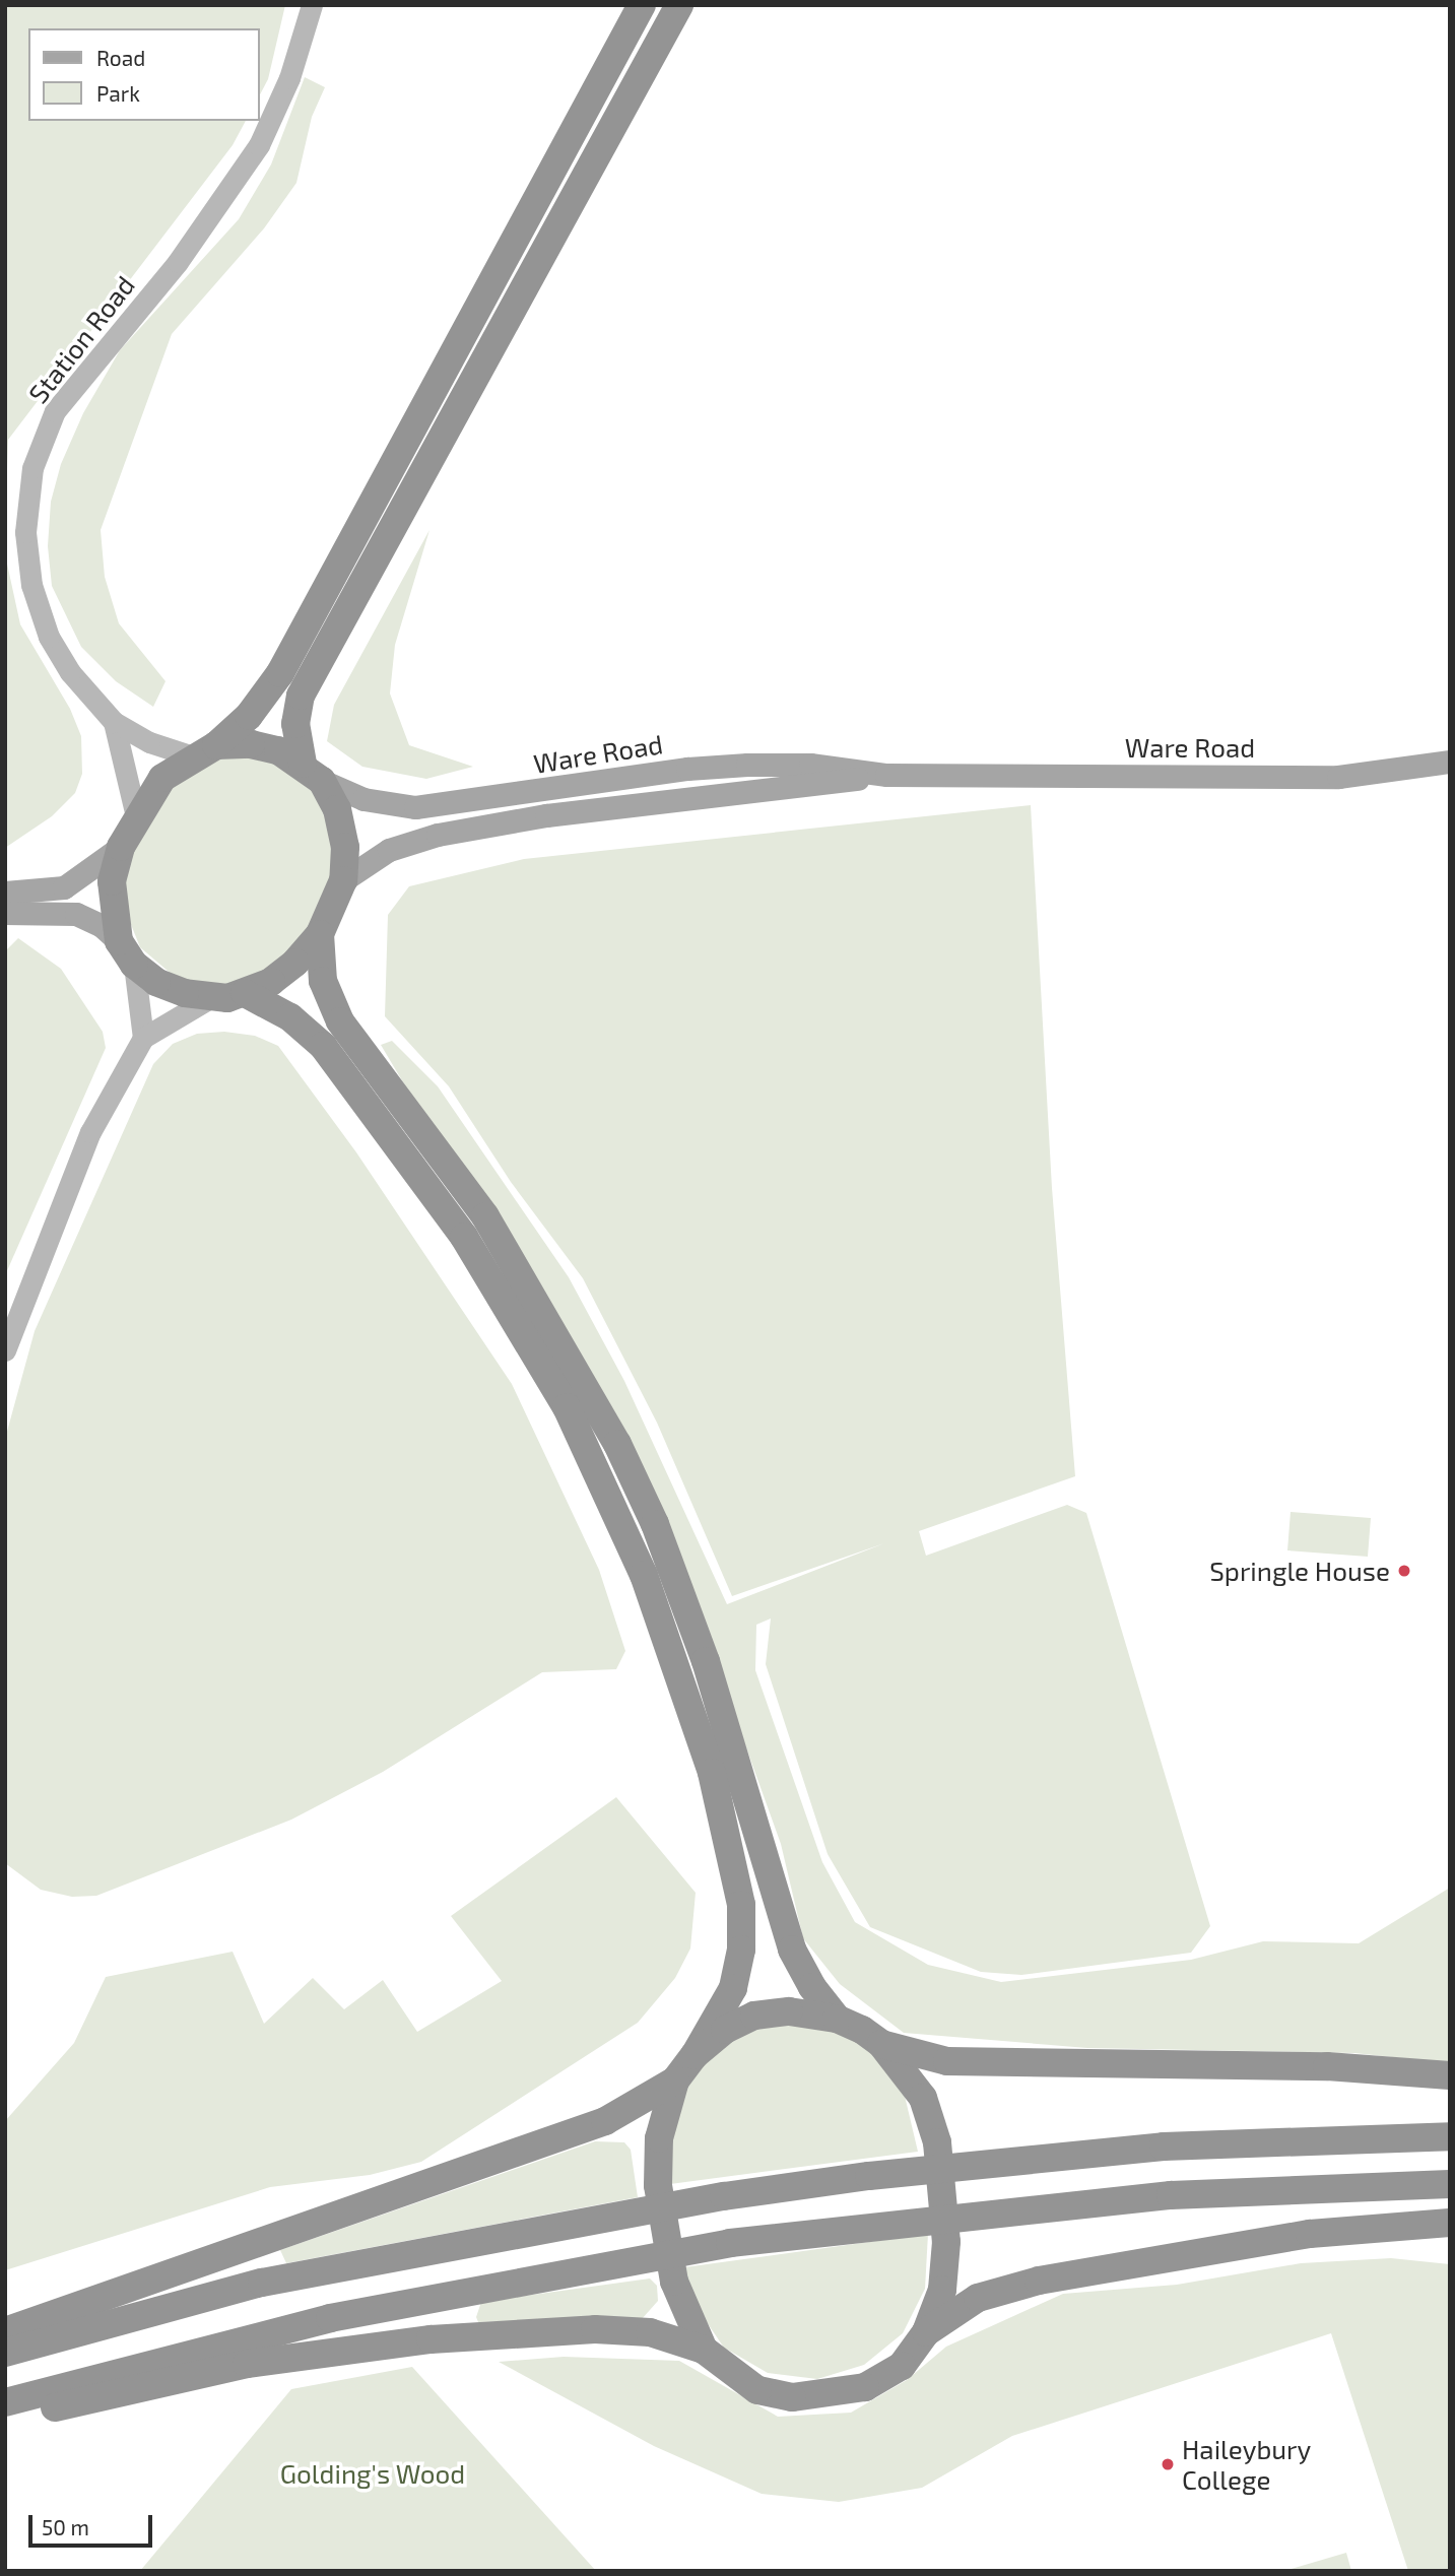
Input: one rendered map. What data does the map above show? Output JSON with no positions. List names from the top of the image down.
{
  "streets": {
    "main road": ["Station Road", "Ware Road"]
  },
  "crossings": [
    ["Station Road", "Ware Road"]
  ],
  "parks": ["Golding's Wood"],
  "places": ["Springle House", "Haileybury College"],
  "legend": ["Road", "Park"],
  "scale_bar": "50 m"
}
